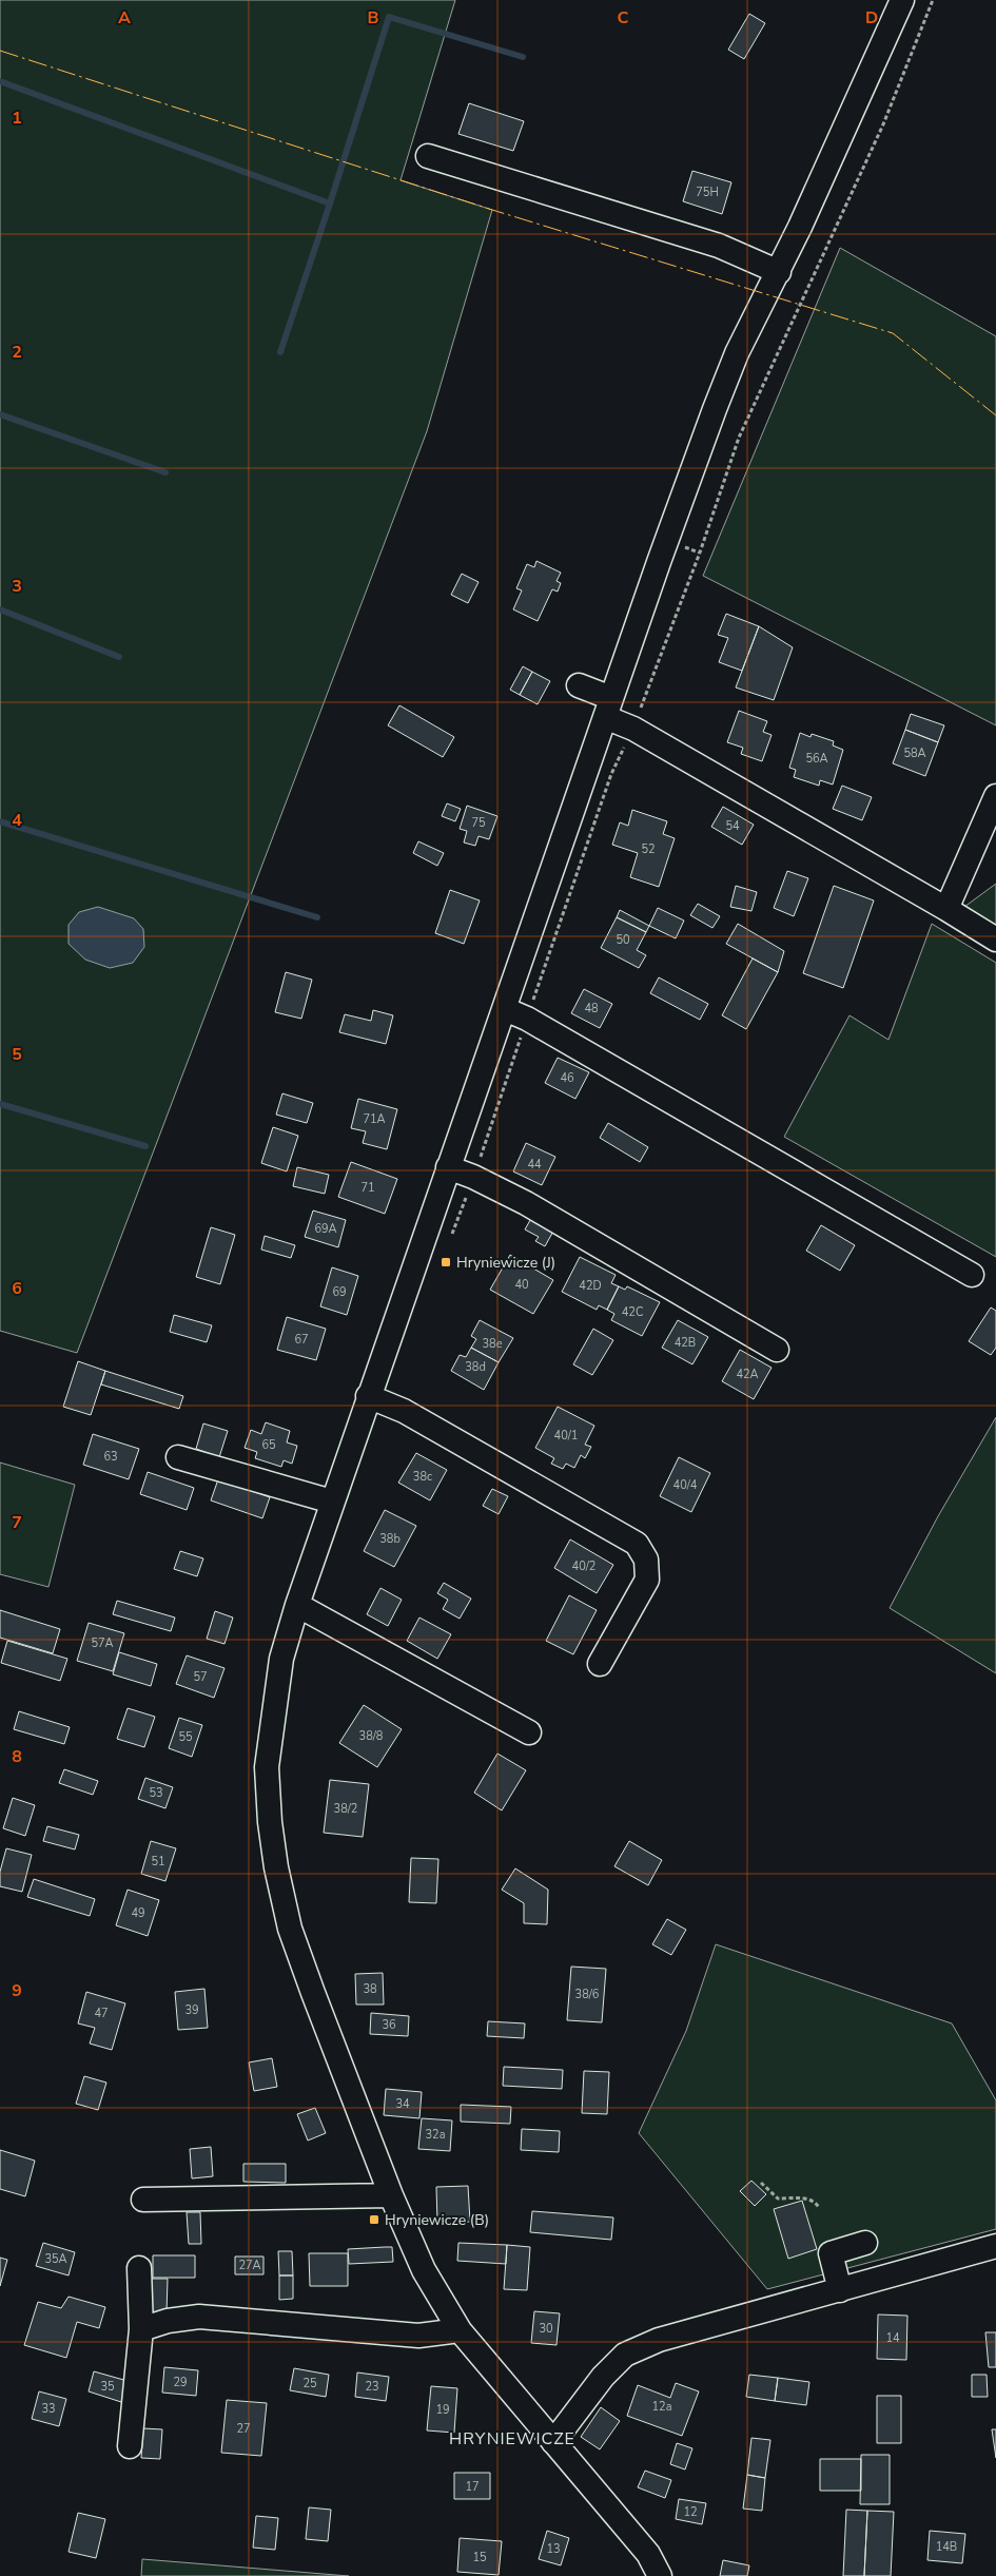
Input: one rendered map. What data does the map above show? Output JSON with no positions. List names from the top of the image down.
{
  "districts": ["HRYNIEWICZE"],
  "places": {
    "transit": ["Hryniewicze (J)", "Hryniewicze (B)"]
  },
  "house_numbers": [
    "75H",
    "58A",
    "56A",
    "75",
    "54",
    "52",
    "50",
    "48",
    "46",
    "71A",
    "44",
    "71",
    "69A",
    "40",
    "42D",
    "69",
    "42C",
    "67",
    "42B",
    "38e",
    "38d",
    "42A",
    "40/1",
    "65",
    "63",
    "38c",
    "40/4",
    "38b",
    "40/2",
    "57A",
    "57",
    "38/8",
    "55",
    "53",
    "38/2",
    "51",
    "49",
    "38",
    "38/6",
    "39",
    "47",
    "36",
    "34",
    "32a",
    "35A",
    "27A",
    "30",
    "14",
    "29",
    "25",
    "35",
    "23",
    "12a",
    "33",
    "19",
    "27",
    "17",
    "12",
    "14B",
    "13",
    "15"
  ],
  "grid": {
    "columns": [
      "A",
      "B",
      "C",
      "D"
    ],
    "rows": [
      "1",
      "2",
      "3",
      "4",
      "5",
      "6",
      "7",
      "8",
      "9"
    ]
  }
}
